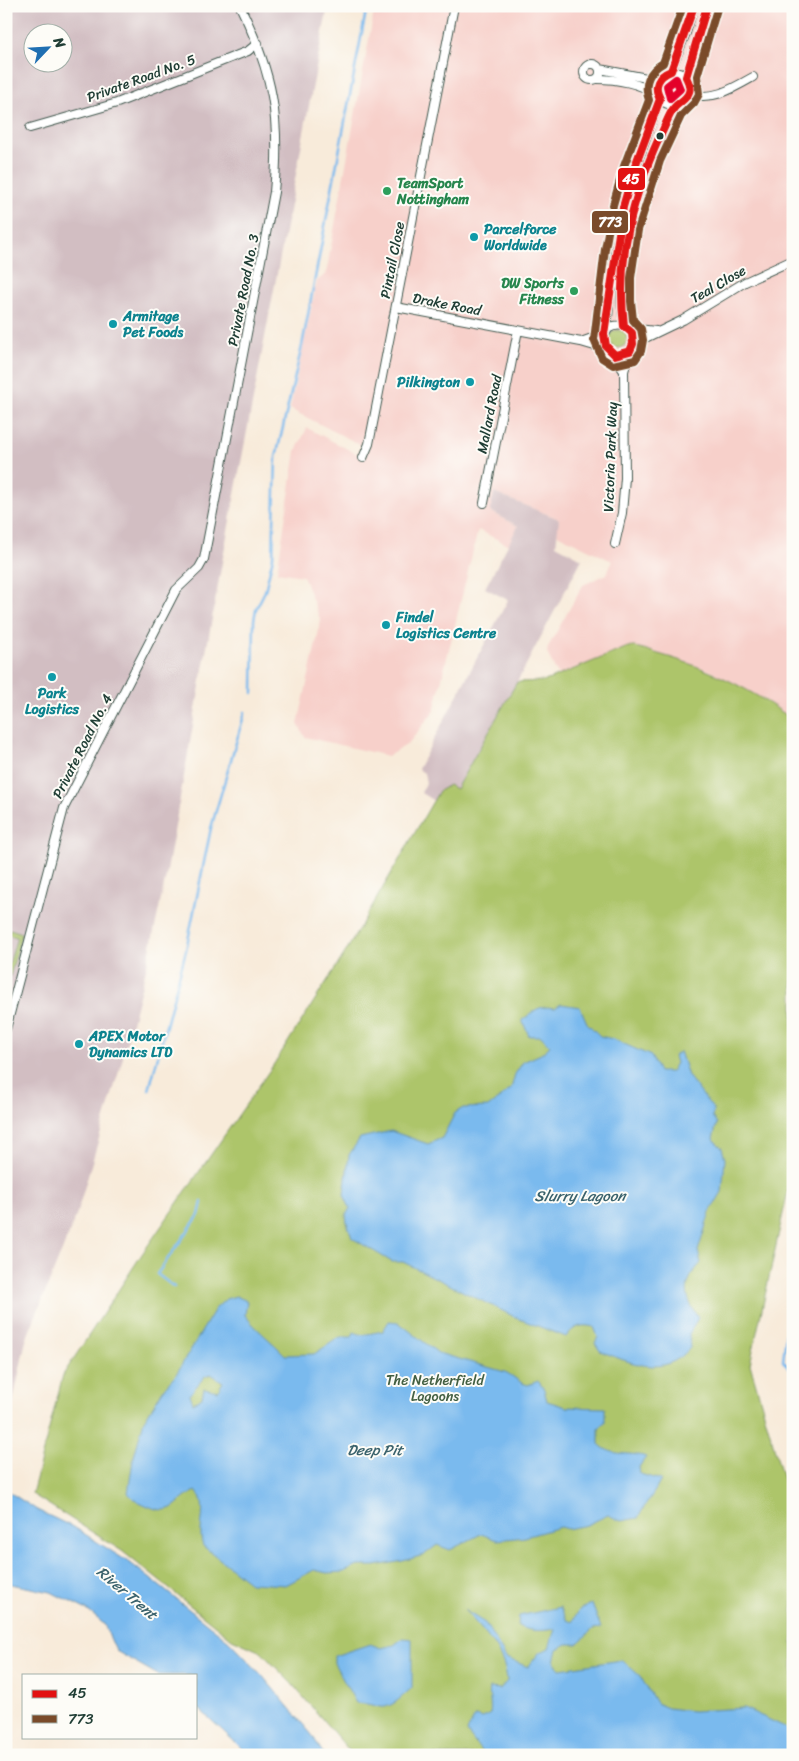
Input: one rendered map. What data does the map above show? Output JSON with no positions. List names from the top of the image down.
{
  "streets": {
    "street": [
      "Private Road No. 5",
      "Pintail Close",
      "Teal Close",
      "Private Road No. 3",
      "Drake Road",
      "Mallard Road",
      "Victoria Park Way",
      "Private Road No. 4"
    ]
  },
  "crossings": [
    ["Private Road No. 5", "Private Road No. 3"],
    ["Pintail Close", "Drake Road"],
    ["Teal Close", "Drake Road"],
    ["Teal Close", "Victoria Park Way"],
    ["Private Road No. 3", "Private Road No. 4"],
    ["Drake Road", "Mallard Road"],
    ["Drake Road", "Victoria Park Way"]
  ],
  "water": ["Slurry Lagoon", "Deep Pit", "River Trent"],
  "parks": ["The Netherfield Lagoons"],
  "places": [
    "TeamSport Nottingham",
    "Parcelforce Worldwide",
    "DW Sports Fitness",
    "Armitage Pet Foods",
    "Pilkington",
    "Findel Logistics Centre",
    "Park Logistics",
    "APEX Motor Dynamics LTD"
  ],
  "lines": ["transit line 45", "transit line 773"],
  "legend": ["45", "773"],
  "north": "top right"
}
